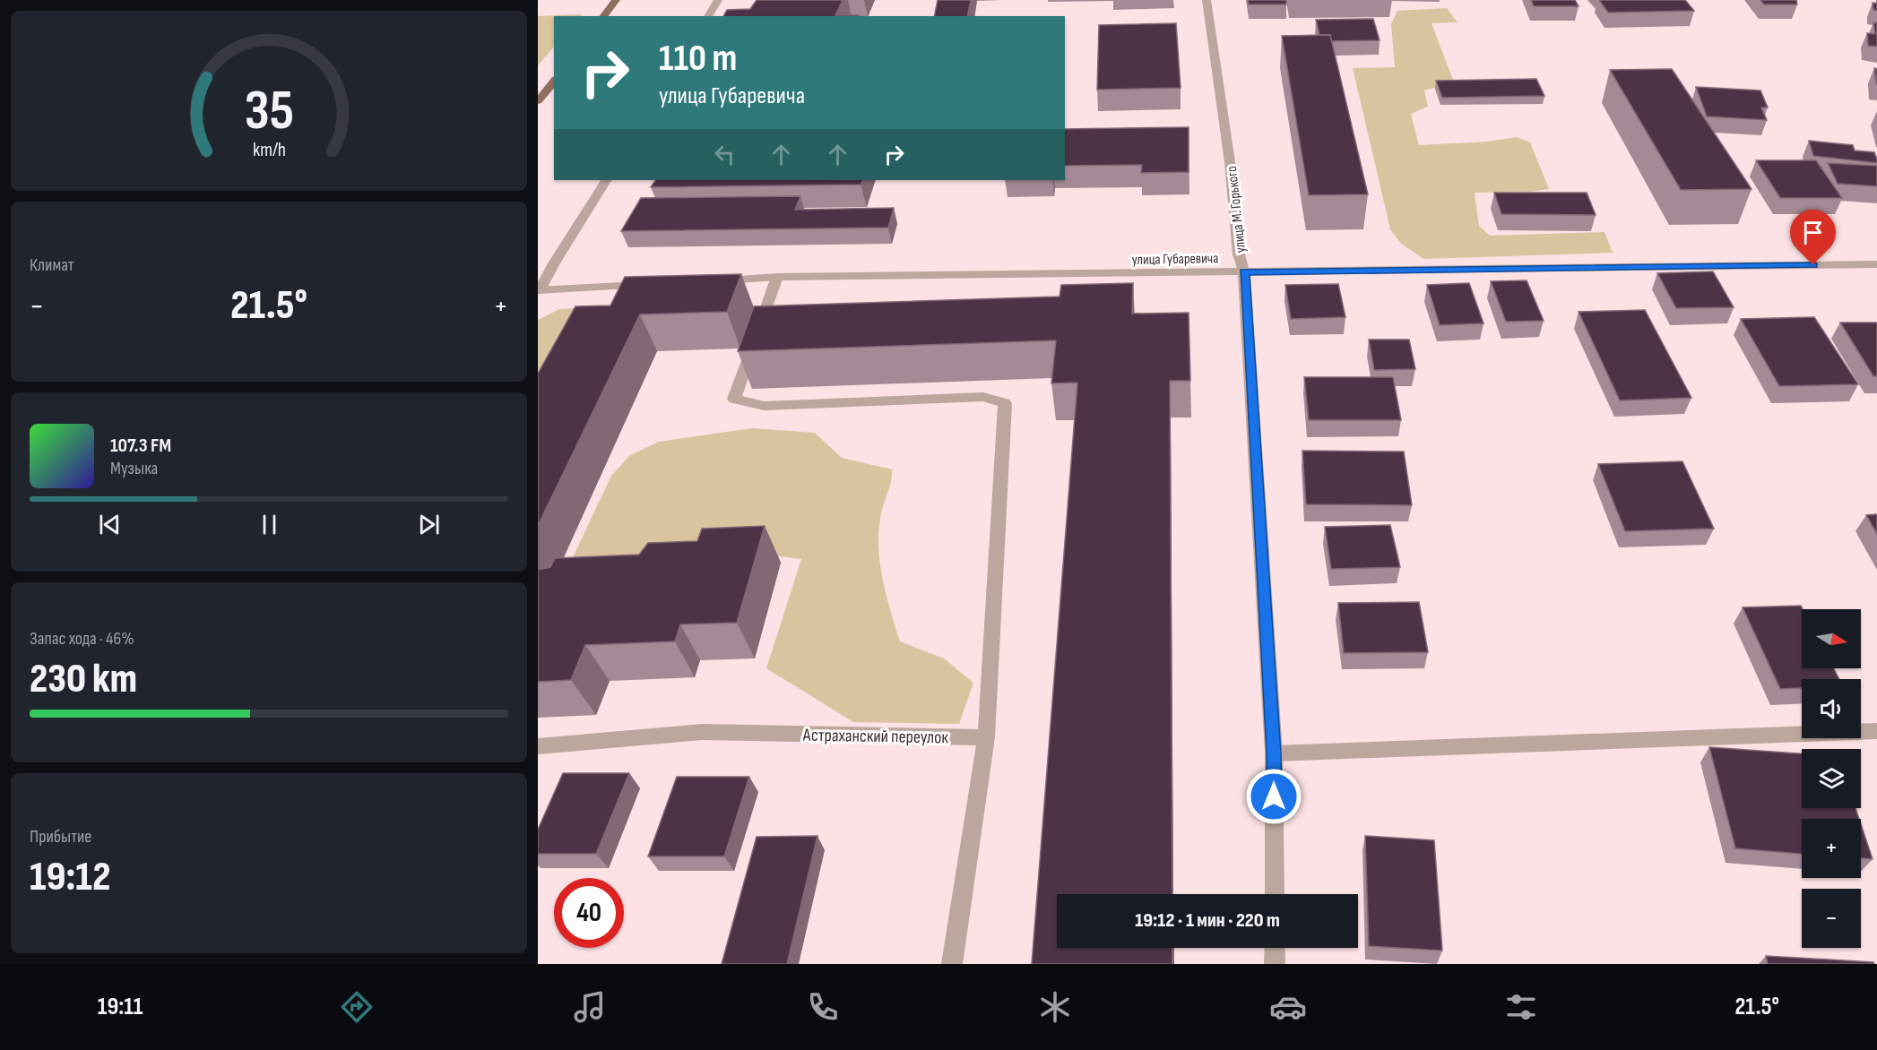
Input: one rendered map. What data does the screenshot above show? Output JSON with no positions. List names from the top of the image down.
{
  "streets": {
    "street": ["улица М. Горького", "улица Губаревича", "Астраханский переулок"]
  },
  "crossings": [
    ["улица М. Горького", "улица Губаревича"]
  ],
  "north": "right",
  "page": {
    "turn": ["110 m", "улица Губаревича"],
    "tile": [
      "Климат",
      ["Запас хода · 46%", "230 km"],
      ["Прибытие", "19:12"]
    ],
    "heat": ["−", "21.5°", "+"],
    "song": ["107.3 FM", "Музыка"],
    "map_buttons": ["+", "−"],
    "limit": "40",
    "trip": "19:12 · 1 мин · 220 m",
    "tabs": ["19:11", "21.5°"],
    "gauge": ["35", "km/h"]
  }
}
